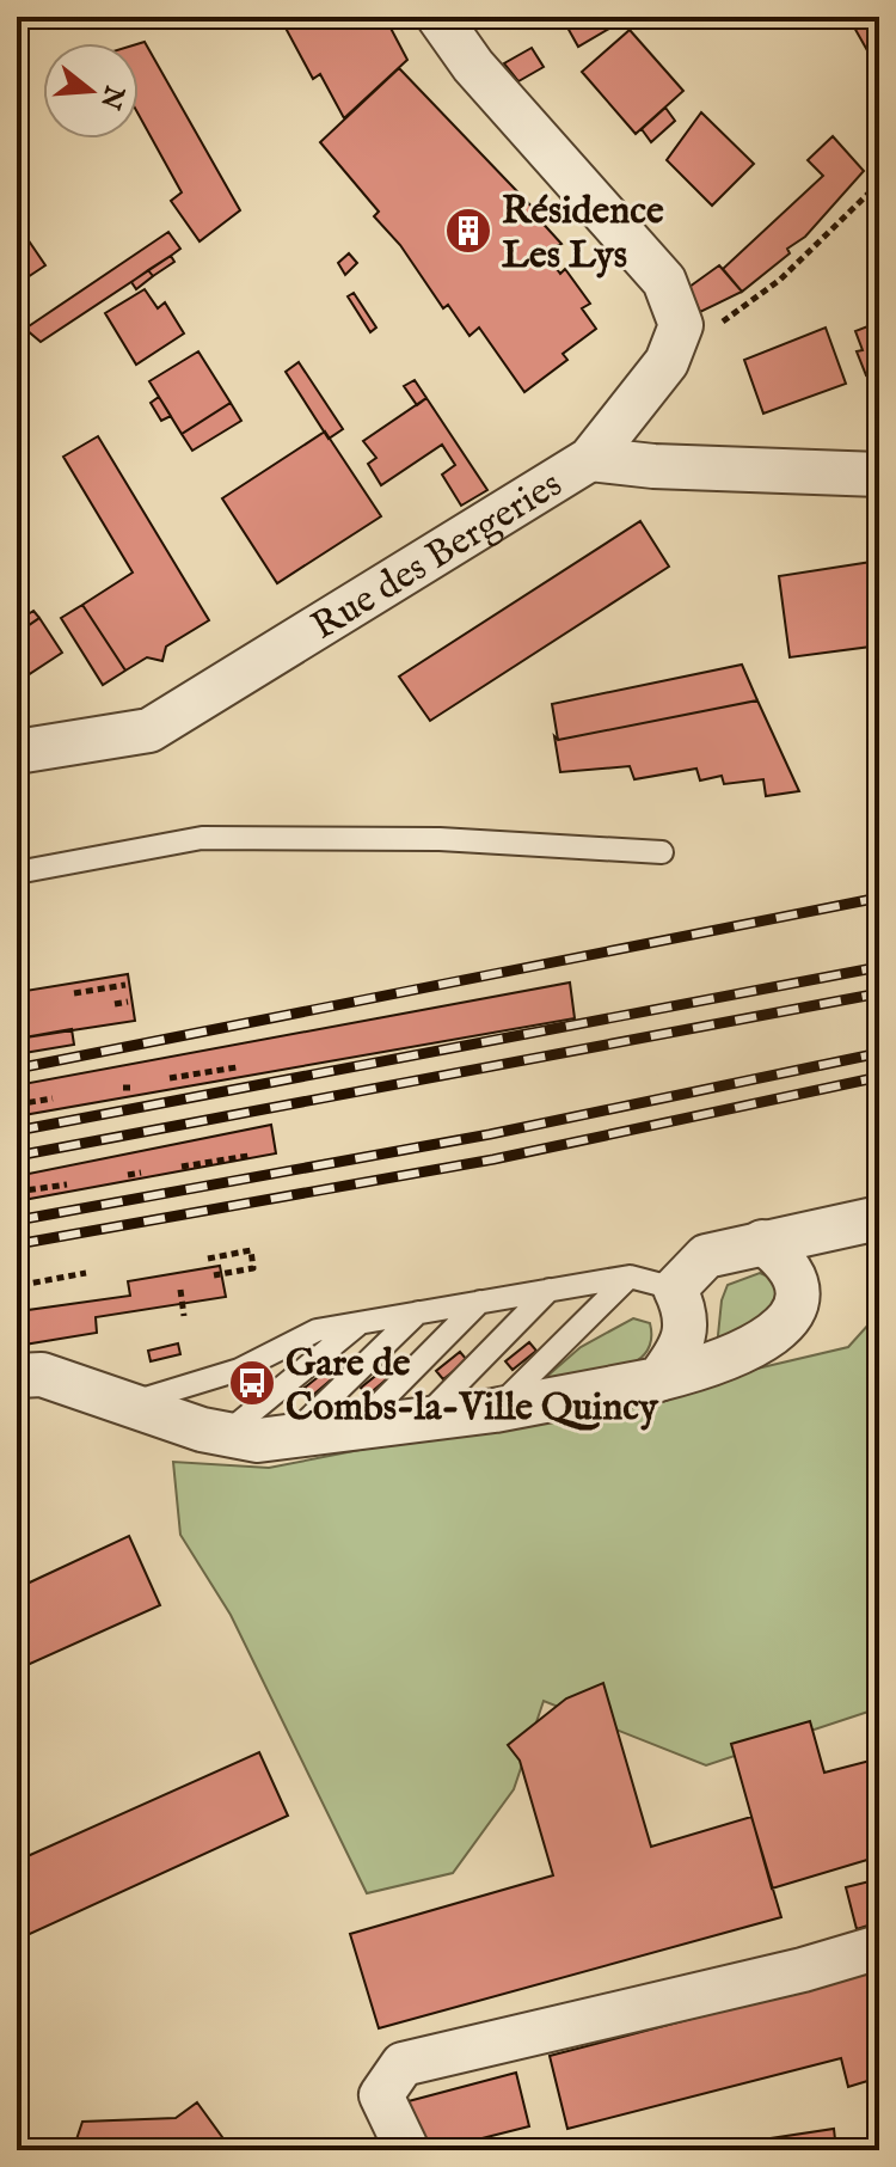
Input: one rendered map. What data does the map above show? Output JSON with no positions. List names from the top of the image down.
{
  "streets": {
    "street": ["Rue des Bergeries"]
  },
  "places": {
    "building": ["Résidence Les Lys"],
    "bus stop": ["Gare de Combs-la-Ville Quincy"]
  },
  "north": "right"
}
